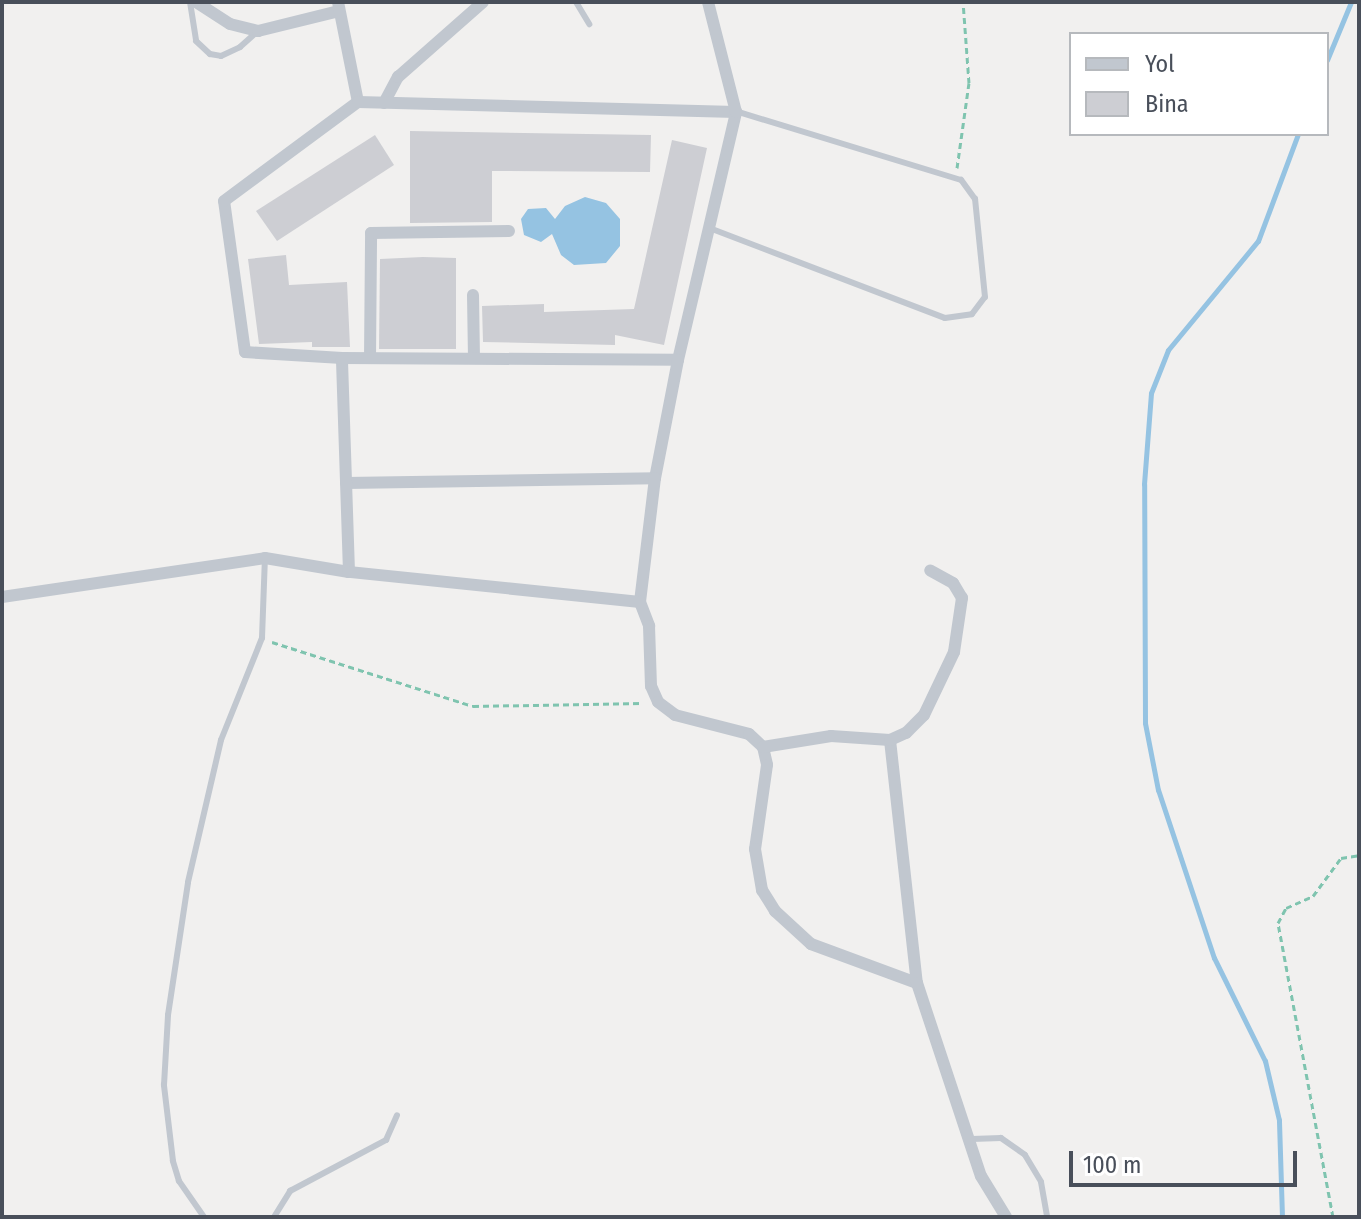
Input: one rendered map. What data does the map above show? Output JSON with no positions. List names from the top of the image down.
{
  "legend": ["Yol", "Bina"],
  "scale_bar": "100 m"
}
